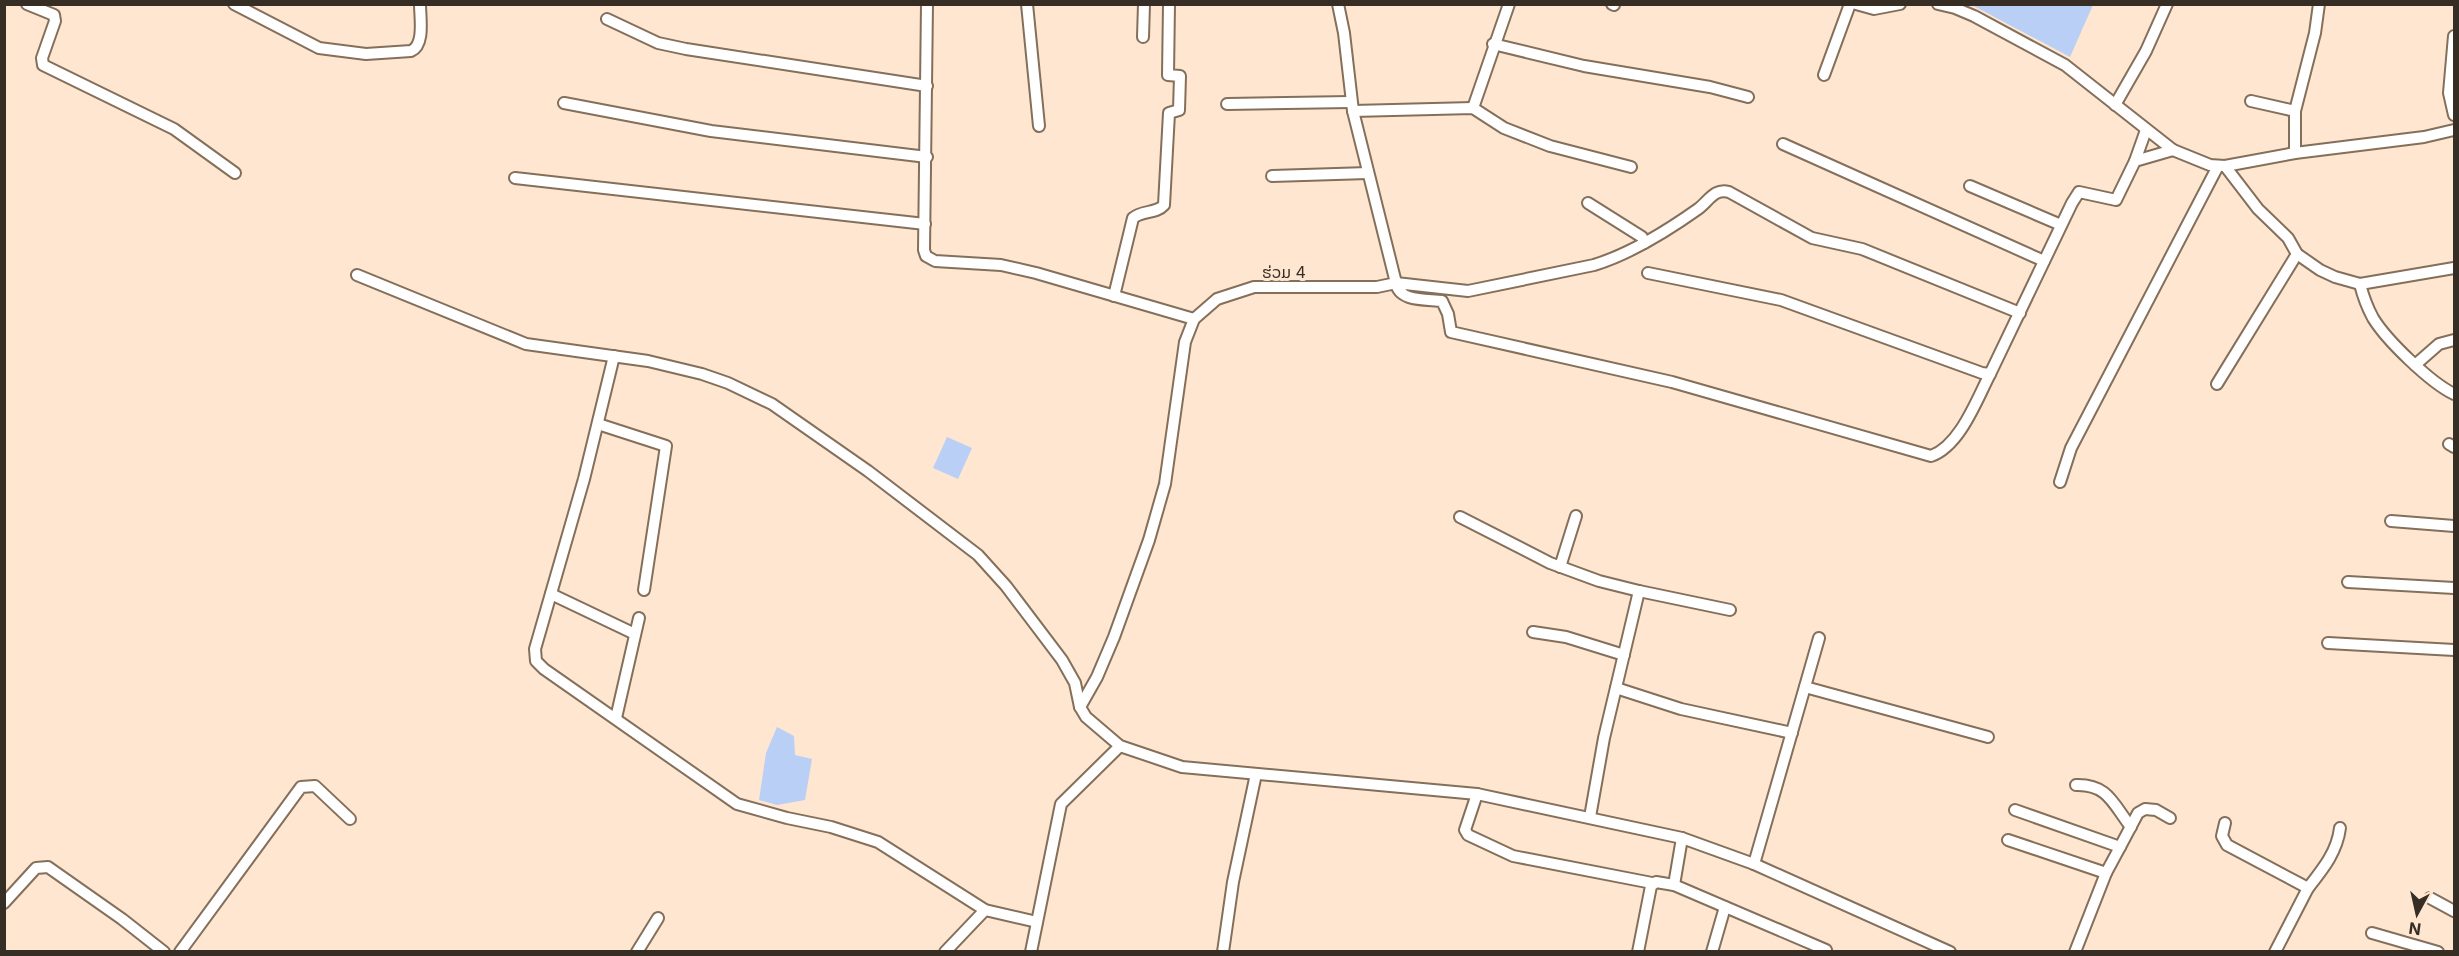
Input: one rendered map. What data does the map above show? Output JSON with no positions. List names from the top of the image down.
{
  "streets": {
    "street": ["ຮ່ວມ 4"]
  },
  "north": "bottom"
}
